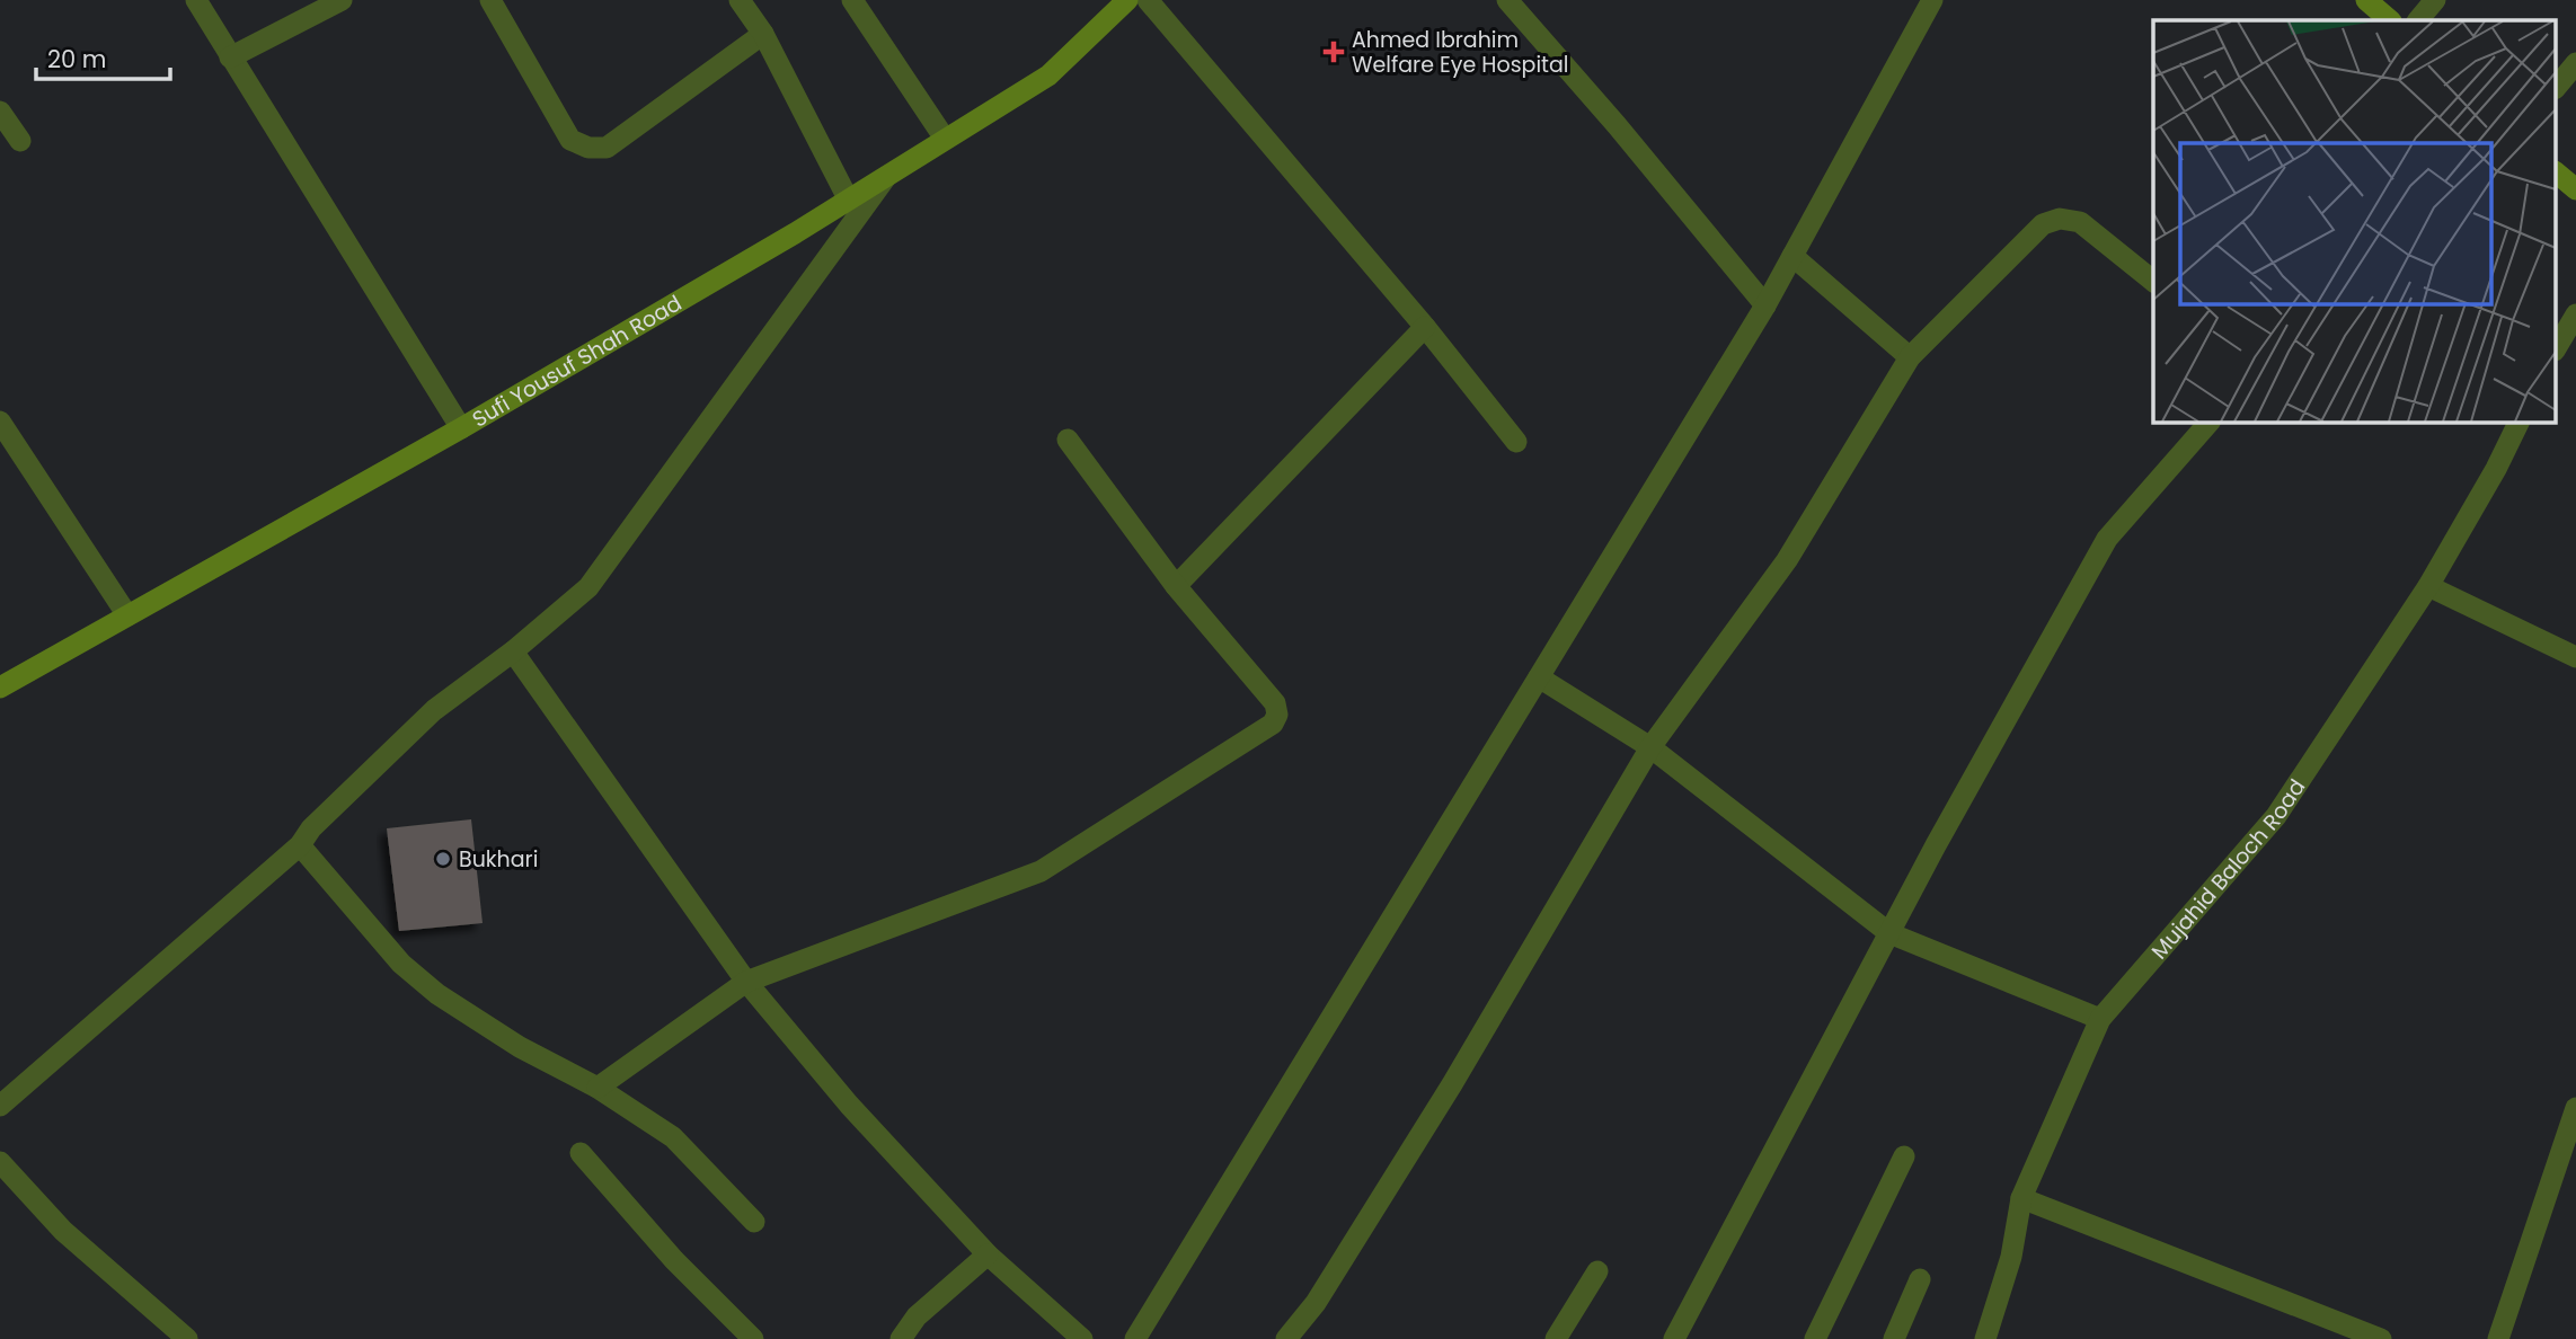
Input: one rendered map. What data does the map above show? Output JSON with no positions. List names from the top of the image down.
{
  "streets": {
    "main road": ["Sufi Yousuf Shah Road"],
    "street": ["Mujahid Baloch Road"]
  },
  "places": {
    "health": ["Ahmed Ibrahim Welfare Eye Hospital"],
    "other": ["Bukhari"]
  },
  "scale_bar": "20 m"
}
